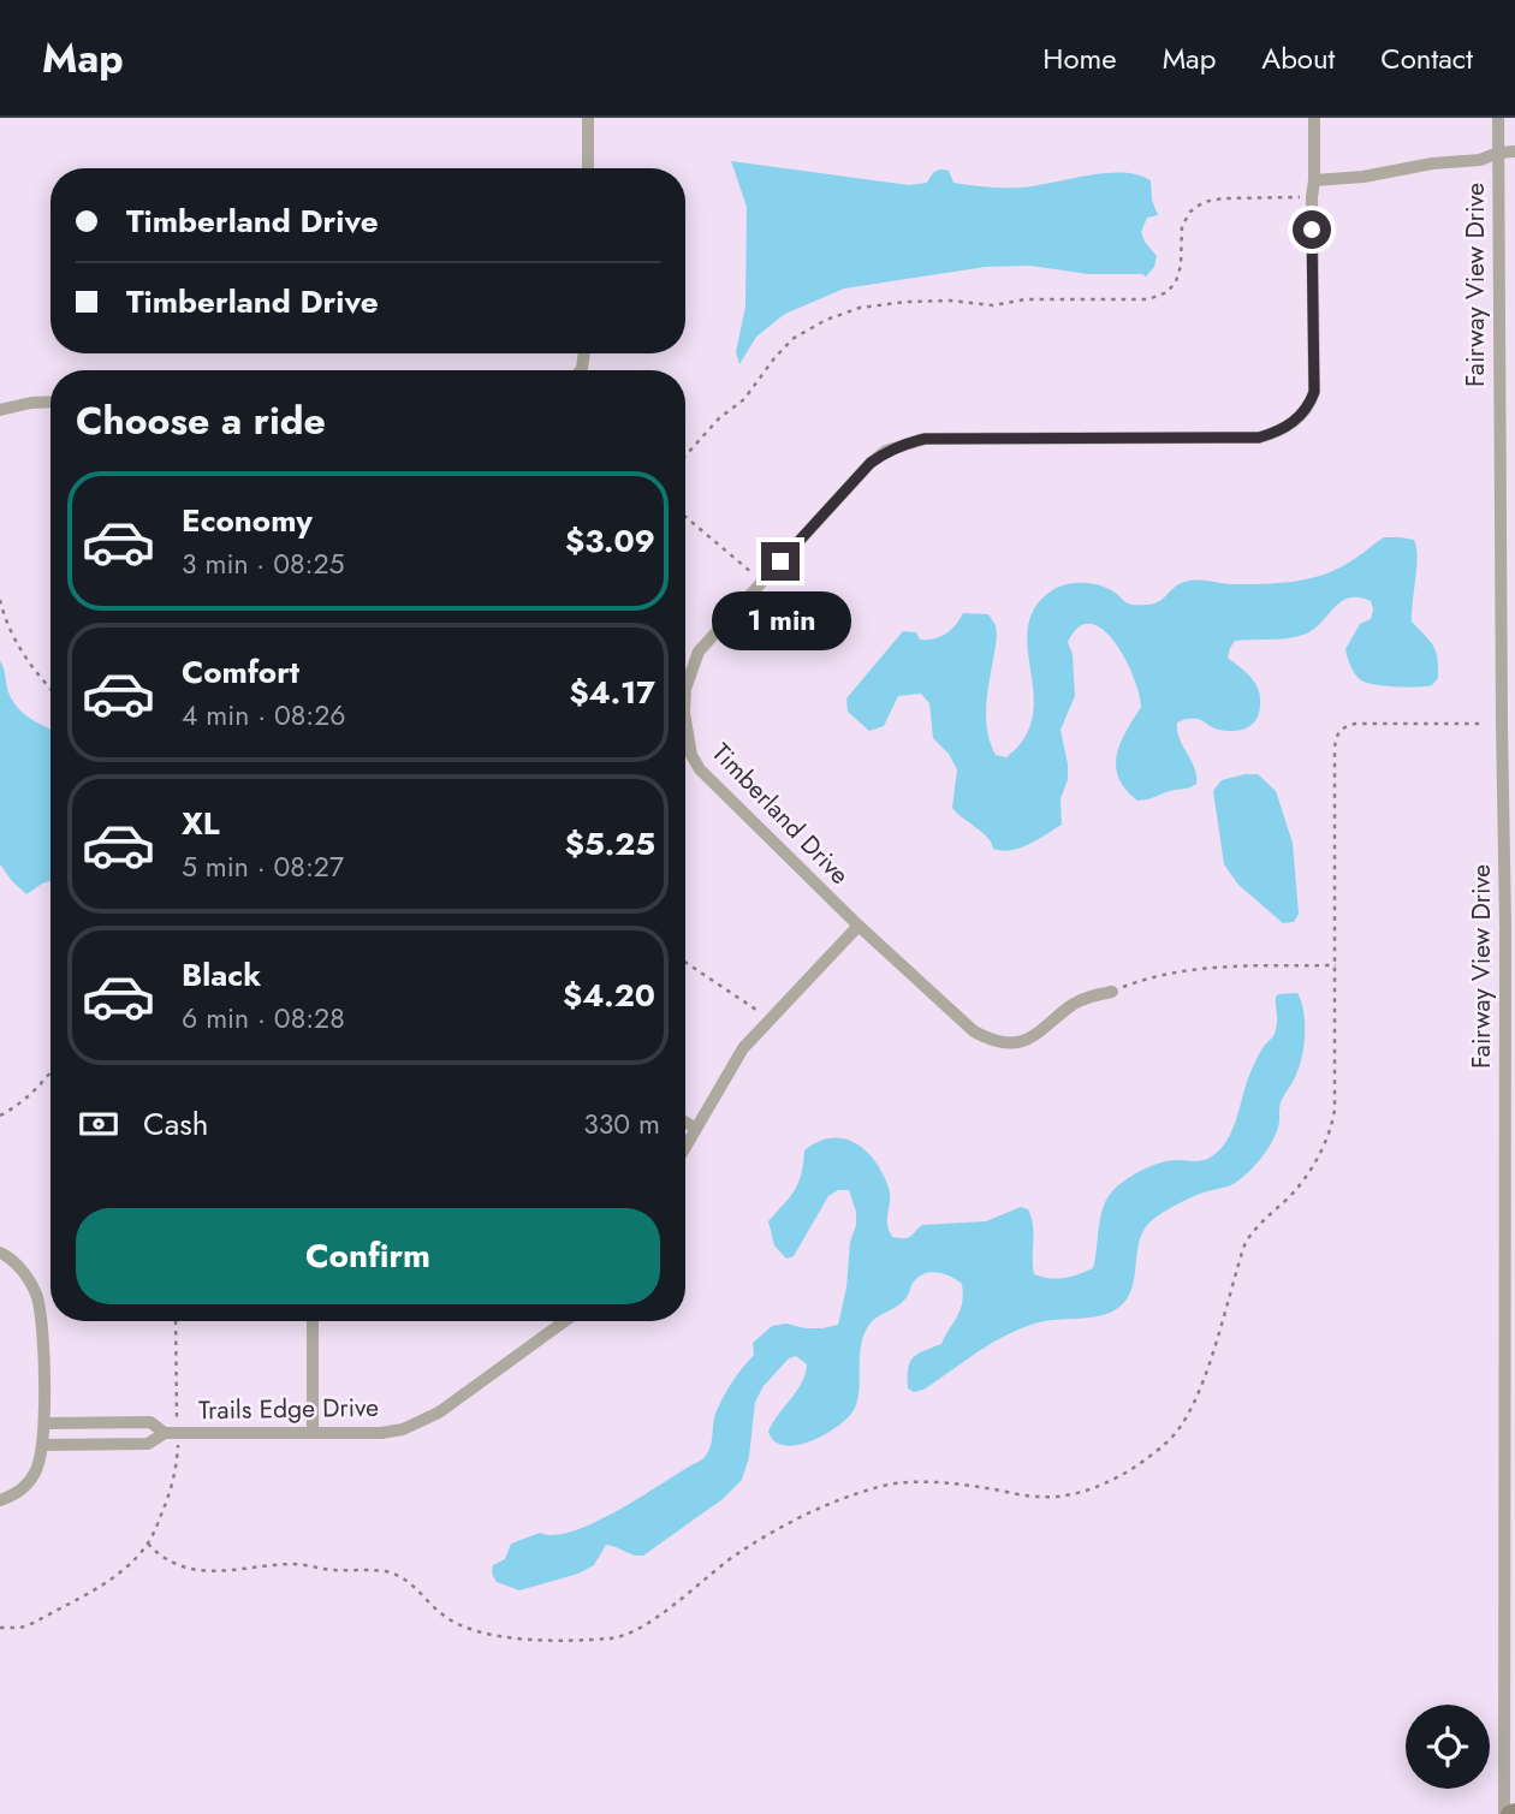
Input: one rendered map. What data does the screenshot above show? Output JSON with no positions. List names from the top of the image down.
{
  "streets": {
    "street": ["Fairway View Drive", "Timberland Drive", "Trails Edge Drive"]
  },
  "page": {
    "header": "Map",
    "nav": [
      "Home",
      "Map",
      "About",
      "Contact"
    ],
    "banner": ["Timberland Drive", "Timberland Drive"],
    "heading": "Choose a ride",
    "list": [
      {
        "name": "Economy",
        "note": "3 min · 08:25",
        "value": "$3.09"
      },
      {
        "name": "Comfort",
        "note": "4 min · 08:26",
        "value": "$4.17"
      },
      {
        "name": "XL",
        "note": "5 min · 08:27",
        "value": "$5.25"
      },
      {
        "name": "Black",
        "note": "6 min · 08:28",
        "value": "$4.20"
      }
    ],
    "bubble": "1 min",
    "pay": ["Cash", "330 m"],
    "buttons": "Confirm"
  }
}
